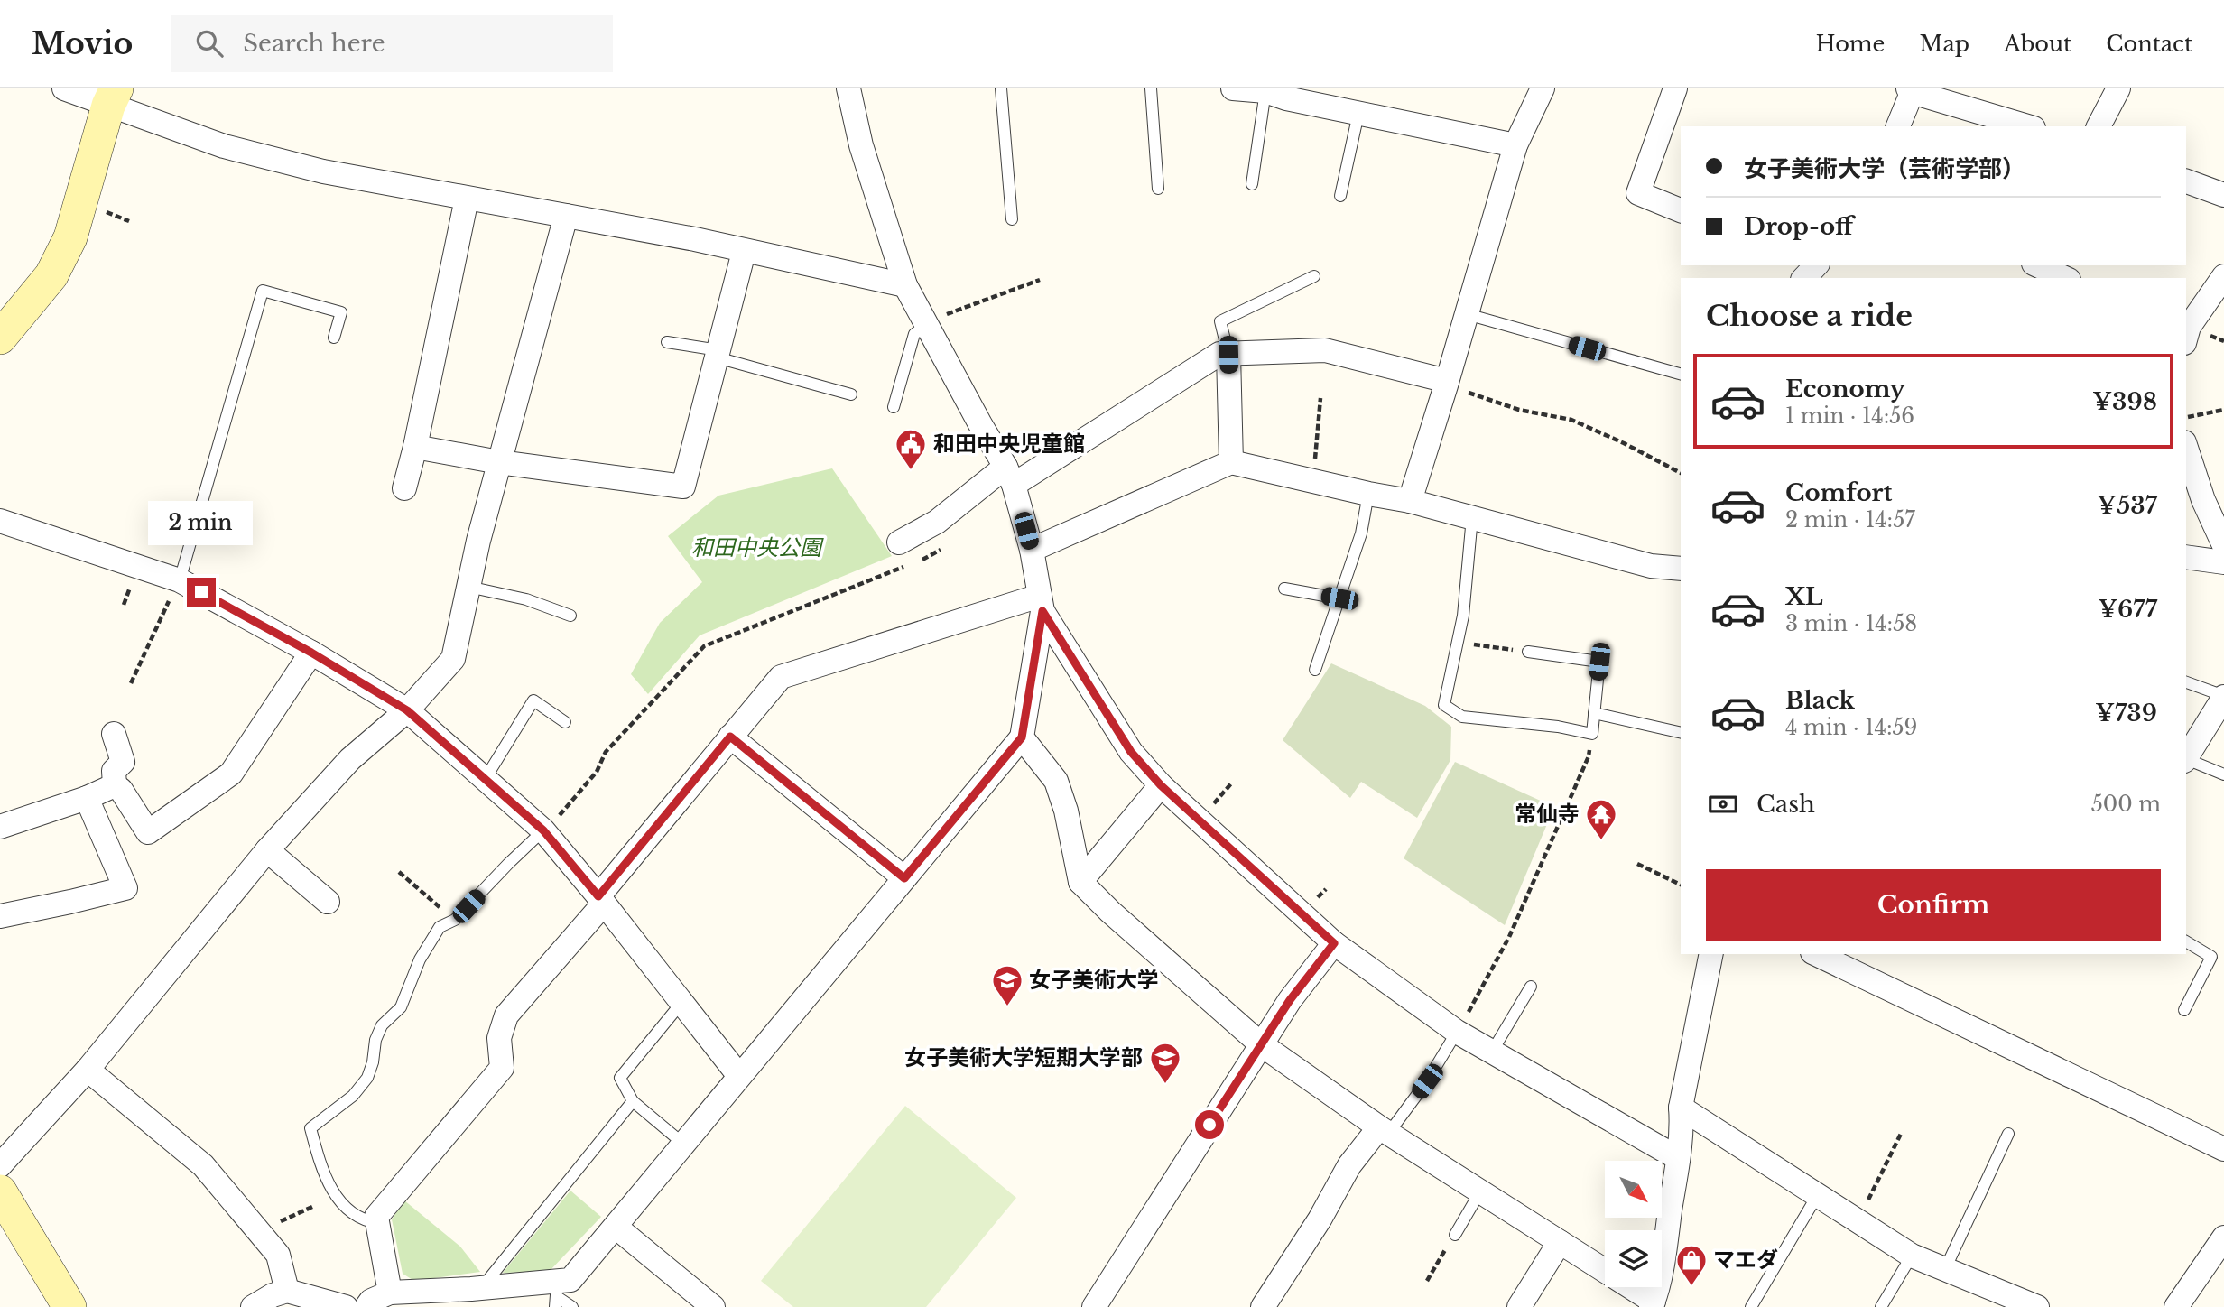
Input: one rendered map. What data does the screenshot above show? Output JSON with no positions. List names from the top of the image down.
{
  "parks": ["和田中央公園"],
  "places": {
    "public building": ["和田中央児童館"],
    "temple": ["常仙寺"],
    "school or university": ["女子美術大学", "女子美術大学短期大学部"],
    "shop": ["マエダ"]
  },
  "north": "bottom right",
  "page": {
    "header": "Movio",
    "search": "Search here",
    "nav": [
      "Home",
      "Map",
      "About",
      "Contact"
    ],
    "banner": ["女子美術大学（芸術学部）", "Drop-off"],
    "heading": "Choose a ride",
    "list": [
      {
        "name": "Economy",
        "note": "1 min · 14:56",
        "value": "¥398"
      },
      {
        "name": "Comfort",
        "note": "2 min · 14:57",
        "value": "¥537"
      },
      {
        "name": "XL",
        "note": "3 min · 14:58",
        "value": "¥677"
      },
      {
        "name": "Black",
        "note": "4 min · 14:59",
        "value": "¥739"
      }
    ],
    "bubble": "2 min",
    "pay": ["Cash", "500 m"],
    "buttons": "Confirm"
  }
}
